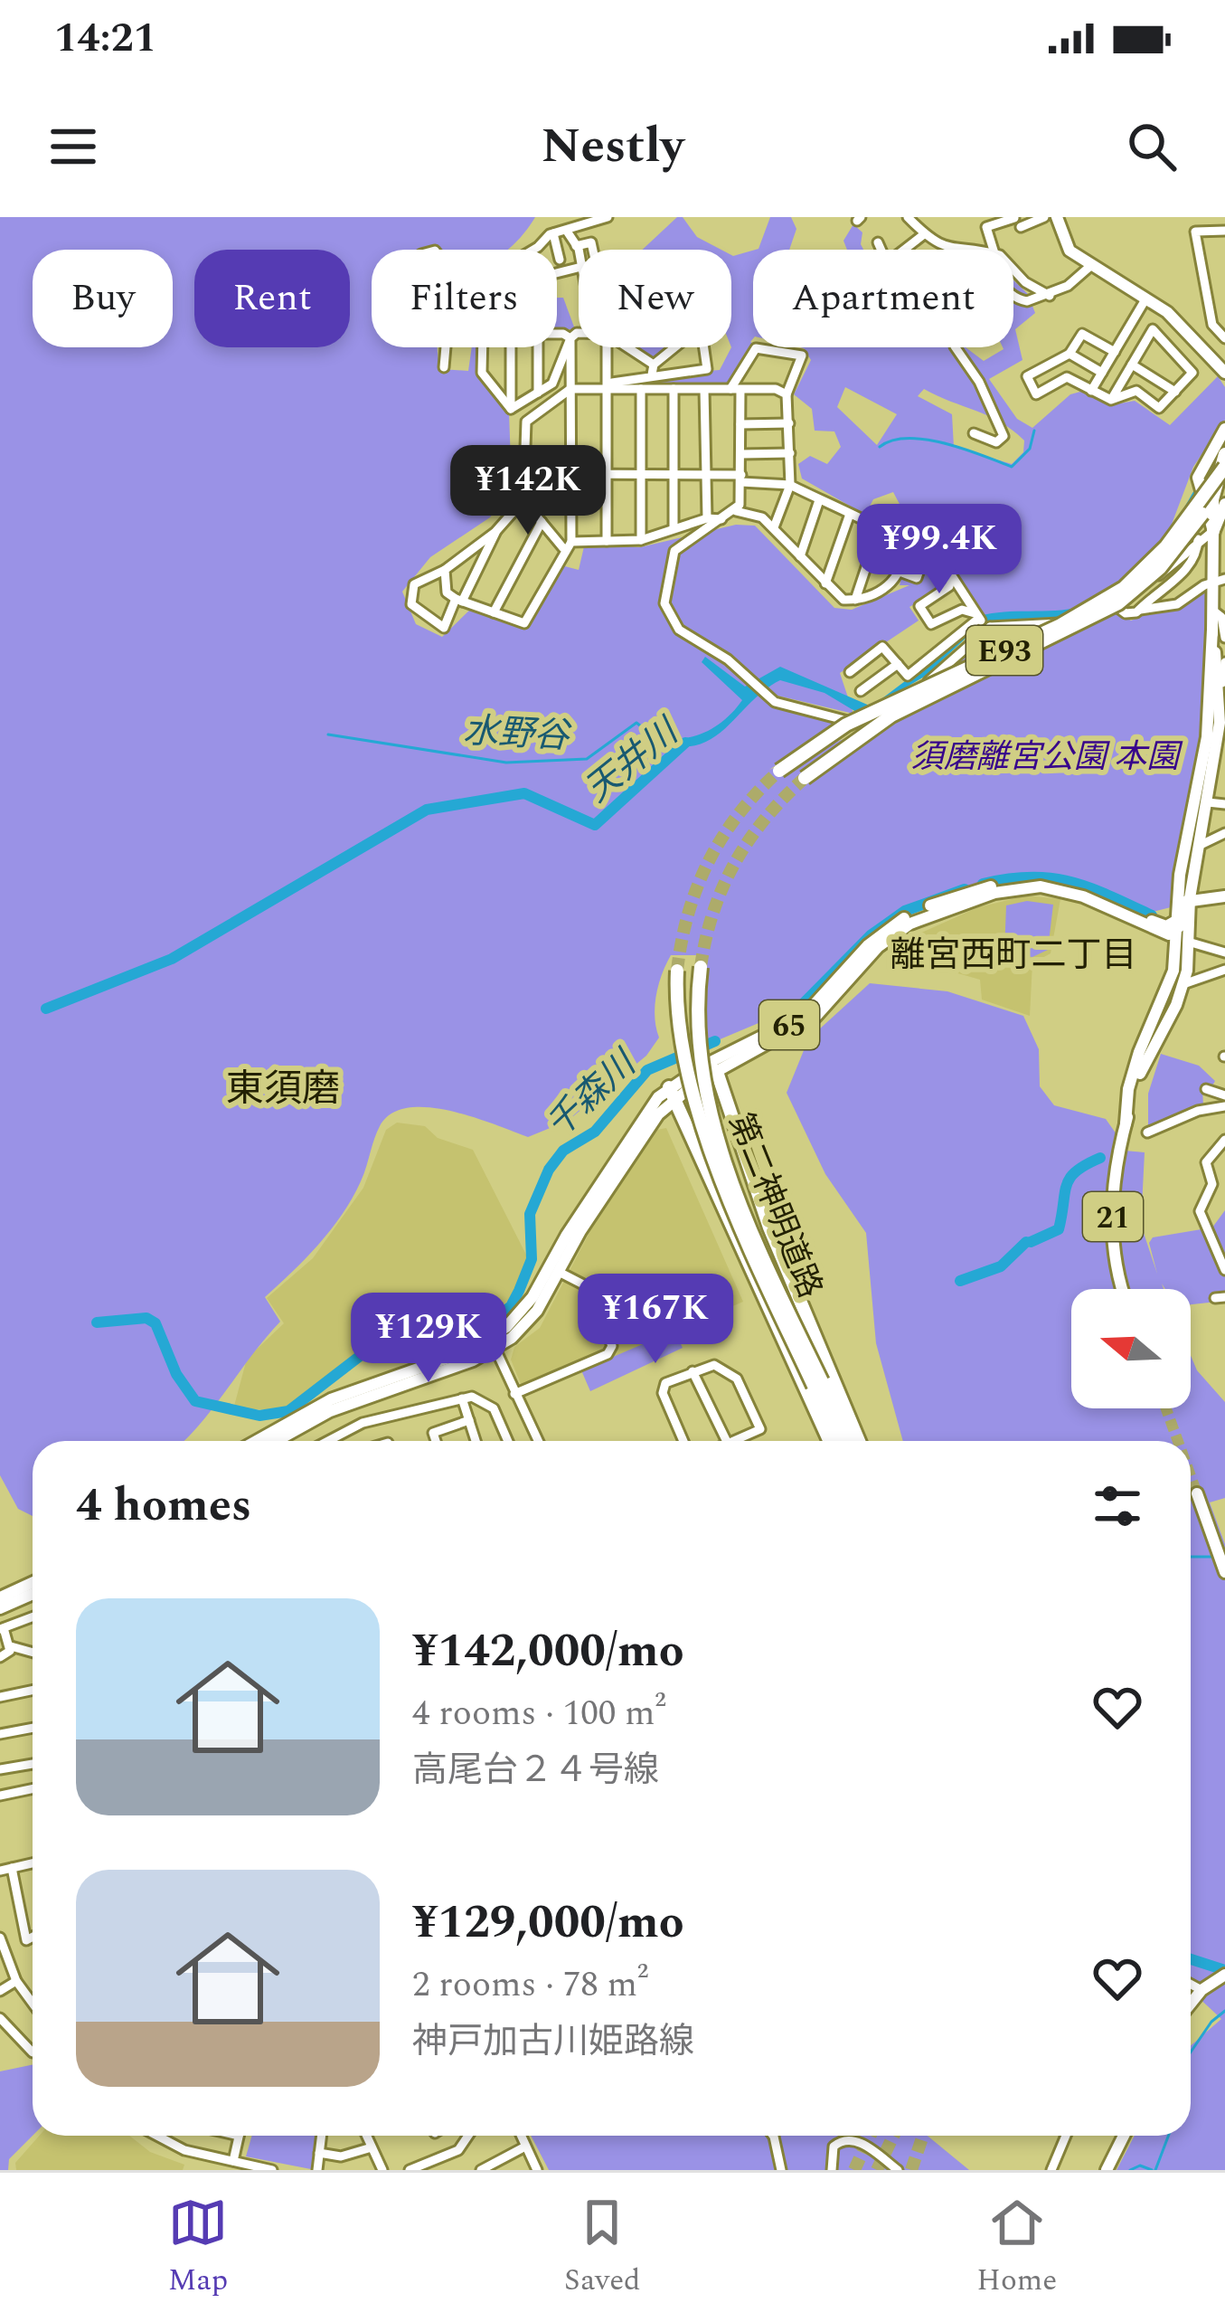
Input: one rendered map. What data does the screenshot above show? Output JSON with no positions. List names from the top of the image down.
{
  "streets": {
    "highway": ["E93", "第二神明道路"],
    "main road": ["65", "21"]
  },
  "districts": ["離宮西町二丁目", "東須磨"],
  "water": ["水野谷", "天井川", "千森川"],
  "parks": ["須磨離宮公園 本園"],
  "north": "left",
  "page": {
    "status": "14:21",
    "header": "Nestly",
    "chip": [
      "Buy",
      "Rent",
      "Filters",
      "New",
      "Apartment"
    ],
    "price": [
      "¥142K",
      "¥99.4K",
      "¥167K",
      "¥129K"
    ],
    "heading": "4 homes",
    "list": [
      {
        "name": "¥142,000/mo",
        "note": "4 rooms · 100 m² · 高尾台２４号線"
      },
      {
        "name": "¥129,000/mo",
        "note": "2 rooms · 78 m² · 神戸加古川姫路線"
      }
    ],
    "tabs": ["Map", "Saved", "Home"]
  }
}
